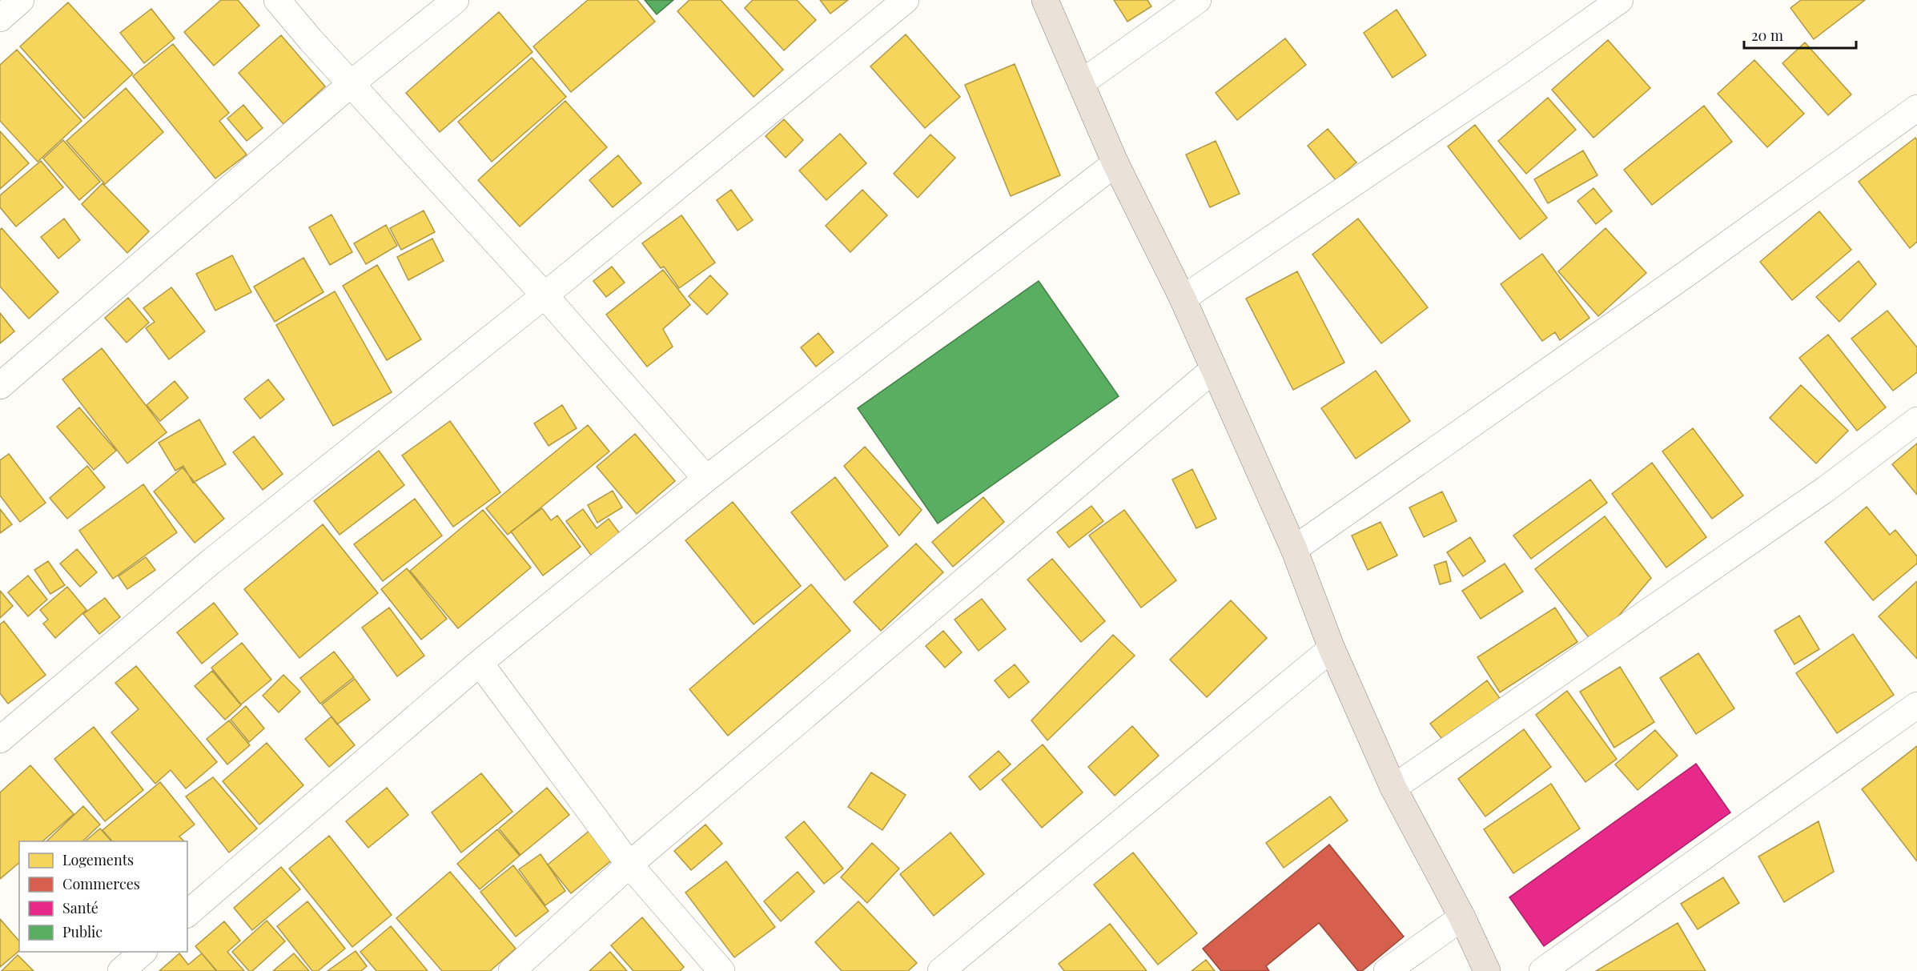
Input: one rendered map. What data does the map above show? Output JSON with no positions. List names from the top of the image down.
{
  "legend": [
    "Logements",
    "Commerces",
    "Santé",
    "Public"
  ],
  "scale_bar": "20 m"
}
